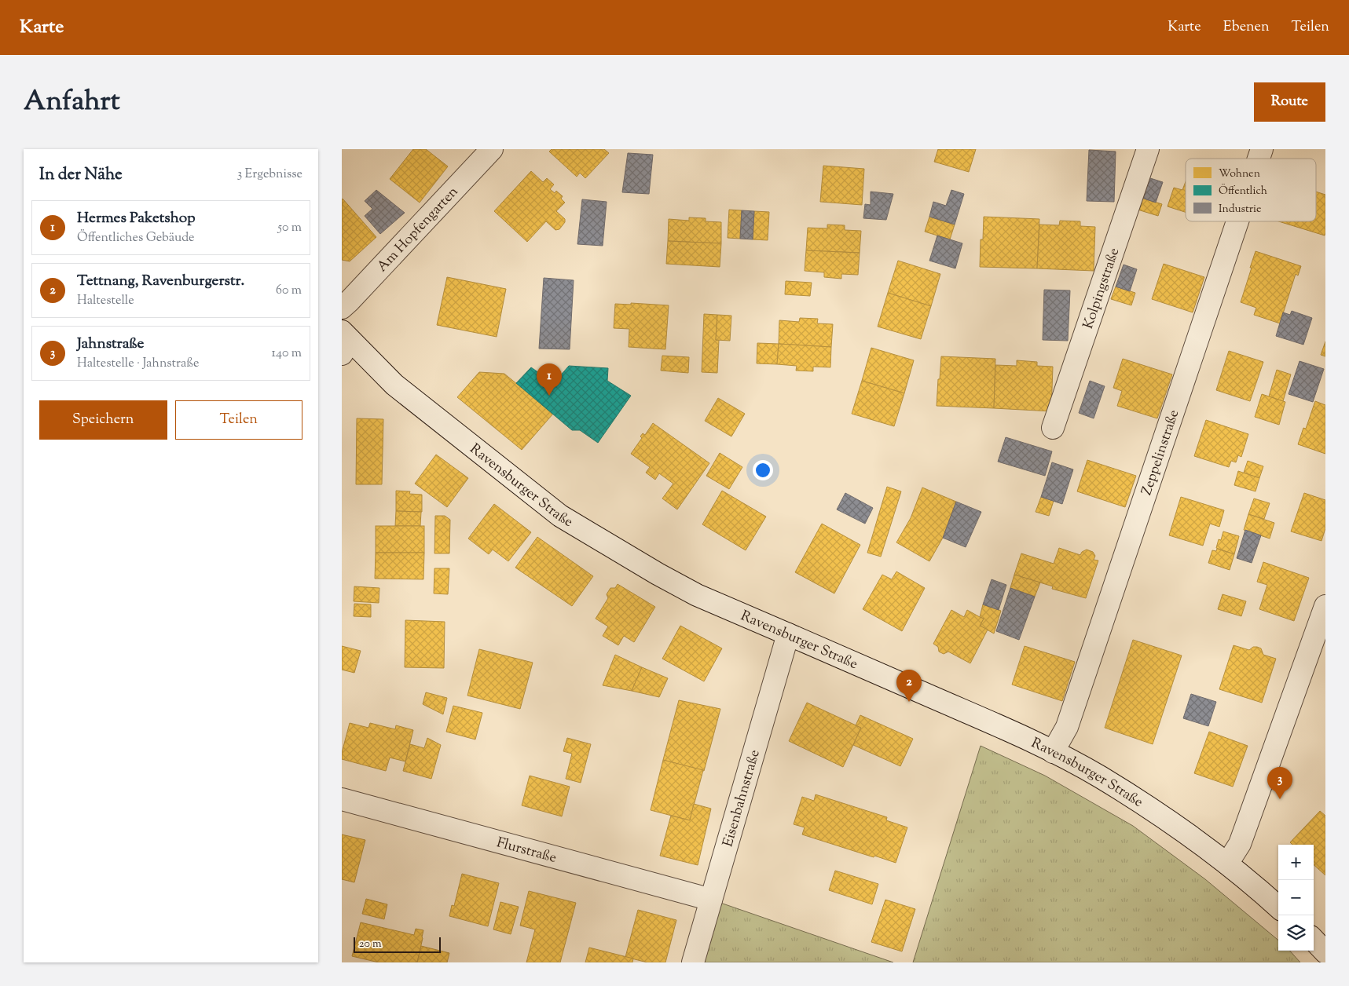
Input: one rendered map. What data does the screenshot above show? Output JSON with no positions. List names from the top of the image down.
{
  "streets": {
    "street": [
      "Am Hopfengarten",
      "Kolpingstraße",
      "Zeppelinstraße",
      "Ravensburger Straße",
      "Eisenbahnstraße",
      "Flurstraße"
    ]
  },
  "crossings": [
    ["Zeppelinstraße", "Ravensburger Straße"],
    ["Ravensburger Straße", "Eisenbahnstraße"],
    ["Eisenbahnstraße", "Flurstraße"]
  ],
  "legend": ["Wohnen", "Öffentlich", "Industrie"],
  "scale_bar": "20 m",
  "page": {
    "header": "Karte",
    "nav": ["Karte", "Ebenen", "Teilen"],
    "title": "Anfahrt",
    "buttons": [
      "Route",
      ["Speichern", "Teilen"]
    ],
    "heading": ["In der Nähe", "3 Ergebnisse"],
    "list": [
      {
        "mark": "1",
        "name": "Hermes Paketshop",
        "note": "Öffentliches Gebäude",
        "value": "50 m"
      },
      {
        "mark": "2",
        "name": "Tettnang, Ravenburgerstr.",
        "note": "Haltestelle",
        "value": "60 m"
      },
      {
        "mark": "3",
        "name": "Jahnstraße",
        "note": "Haltestelle · Jahnstraße",
        "value": "140 m"
      }
    ],
    "pins": ["1", "2", "3"],
    "map_buttons": ["+", "−"],
    "scale": "20 m"
  }
}
